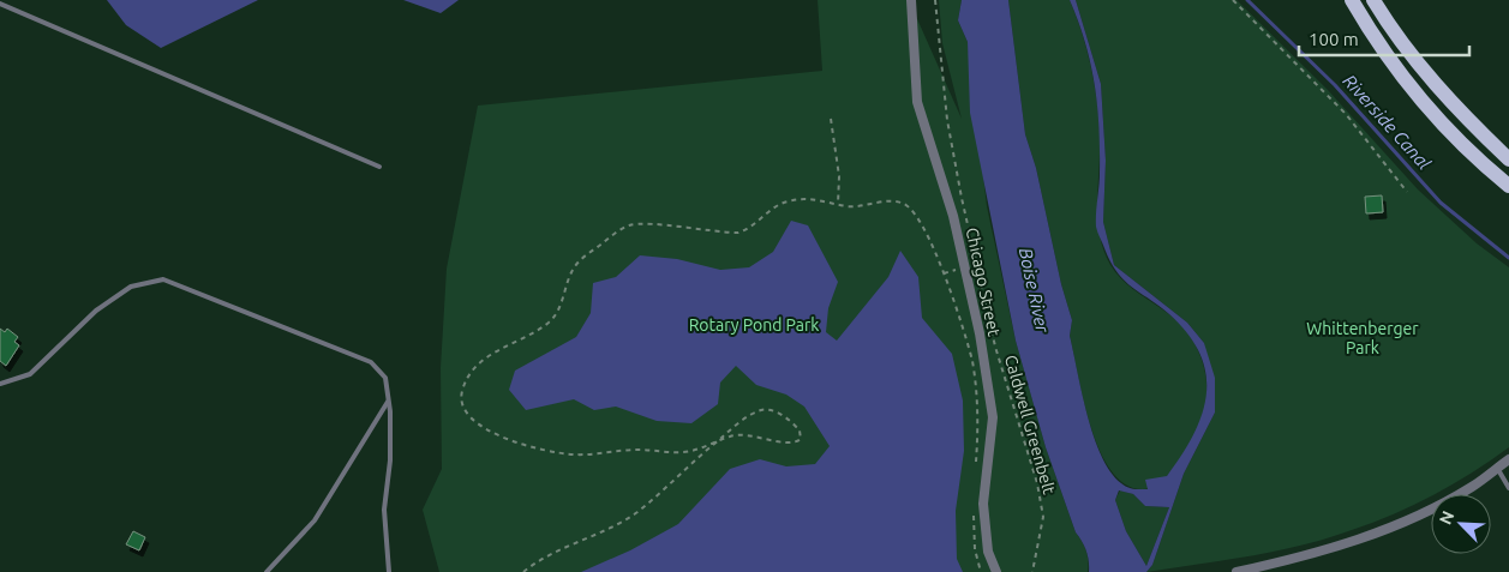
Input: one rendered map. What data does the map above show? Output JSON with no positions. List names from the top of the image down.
{
  "streets": {
    "street": ["Chicago Street"],
    "path": ["Caldwell Greenbelt"]
  },
  "water": ["Riverside Canal", "Boise River"],
  "parks": ["Rotary Pond Park", "Whittenberger Park"],
  "scale_bar": "100 m",
  "north": "top left"
}
